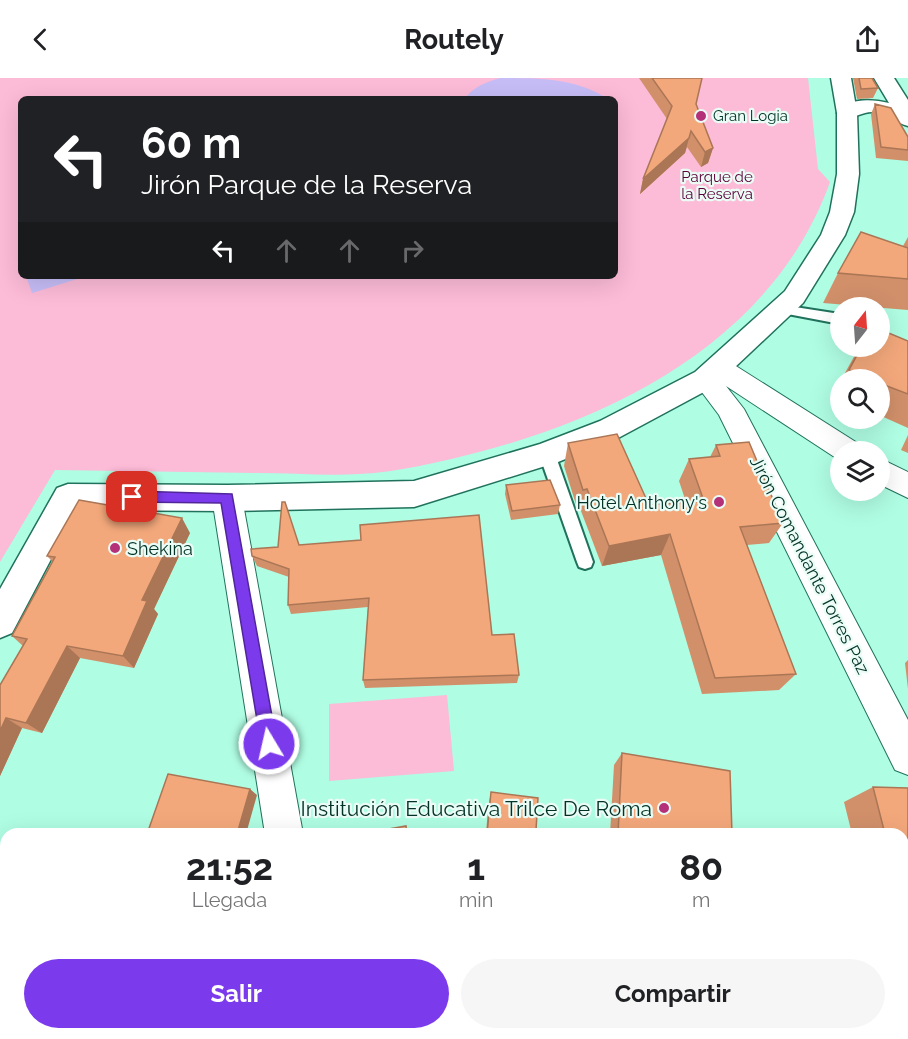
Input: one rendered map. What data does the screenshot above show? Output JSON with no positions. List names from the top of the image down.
{
  "streets": {
    "street": ["Jirón Comandante Torres Paz"]
  },
  "parks": ["Parque de la Reserva"],
  "places": [
    "Gran Logia",
    "Hotel Anthony's",
    "Shekina",
    "Institución Educativa Trilce De Roma"
  ],
  "north": "top",
  "page": {
    "header": "Routely",
    "turn": ["60 m", "Jirón Parque de la Reserva"],
    "eta": [
      "21:52",
      "Llegada",
      "1",
      "min",
      "80",
      "m"
    ],
    "buttons": ["Salir", "Compartir"]
  }
}
